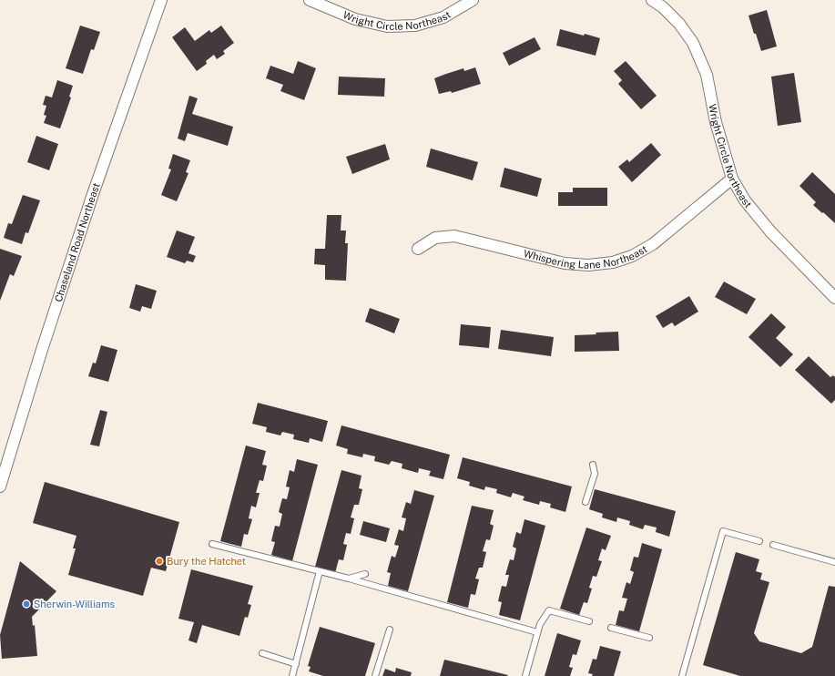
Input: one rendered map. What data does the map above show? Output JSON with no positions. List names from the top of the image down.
{
  "streets": {
    "street": ["Wright Circle Northeast", "Chaseland Road Northeast", "Whispering Lane Northeast"]
  },
  "crossings": [
    ["Wright Circle Northeast", "Whispering Lane Northeast"]
  ],
  "places": ["Bury the Hatchet", "Sherwin-Williams"]
}
